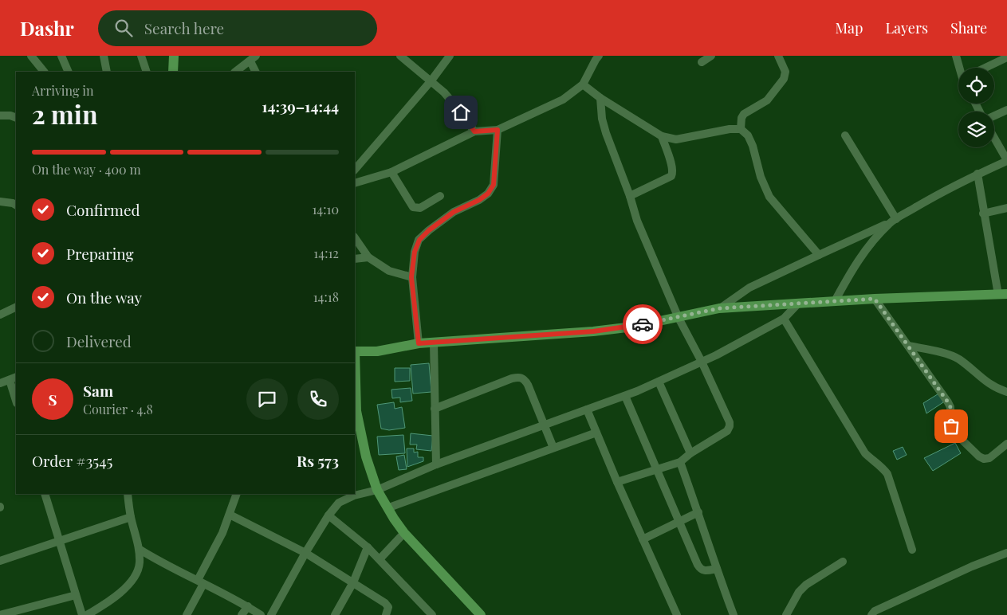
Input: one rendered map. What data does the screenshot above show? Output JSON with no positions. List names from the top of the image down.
{
  "page": {
    "header": "Dashr",
    "search": "Search here",
    "nav": ["Map", "Layers", "Share"],
    "heading": ["2 min", "Arriving in", "14:39–14:44"],
    "panel": [
      "Sam",
      "Courier · 4.8",
      "Order #3545",
      "Rs 573"
    ],
    "bar": "On the way · 400 m",
    "list": [
      ["Confirmed", "14:10"],
      ["Preparing", "14:12"],
      ["On the way", "14:18"],
      "Delivered"
    ],
    "round": "S"
  }
}
